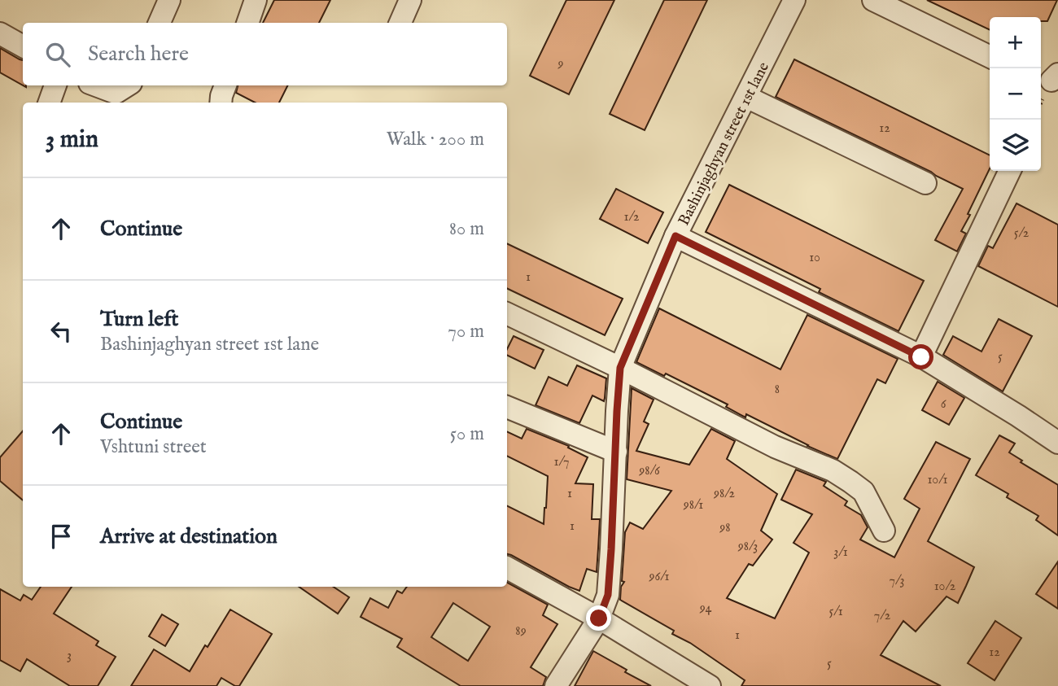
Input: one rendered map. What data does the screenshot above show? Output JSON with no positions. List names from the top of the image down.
{
  "streets": {
    "street": ["Bashinjaghyan street 1st lane"]
  },
  "house_numbers": [
    "9",
    "12",
    "1/2",
    "5/2",
    "10",
    "1",
    "5",
    "8",
    "6",
    "1/7",
    "98/6",
    "10/1",
    "1",
    "98/2",
    "98/1",
    "1",
    "98",
    "98/3",
    "3/1",
    "96/1",
    "7/3",
    "10/2",
    "94",
    "5/1",
    "7/2",
    "89",
    "1",
    "12",
    "3",
    "5"
  ],
  "page": {
    "map_buttons": ["+", "−"],
    "search": "Search here",
    "heading": ["3 min", "Walk · 200 m"],
    "list": [
      ["Continue", "80 m"],
      ["Turn left", "Bashinjaghyan street 1st lane", "70 m"],
      ["Continue", "Vshtuni street", "50 m"],
      "Arrive at destination"
    ]
  }
}
